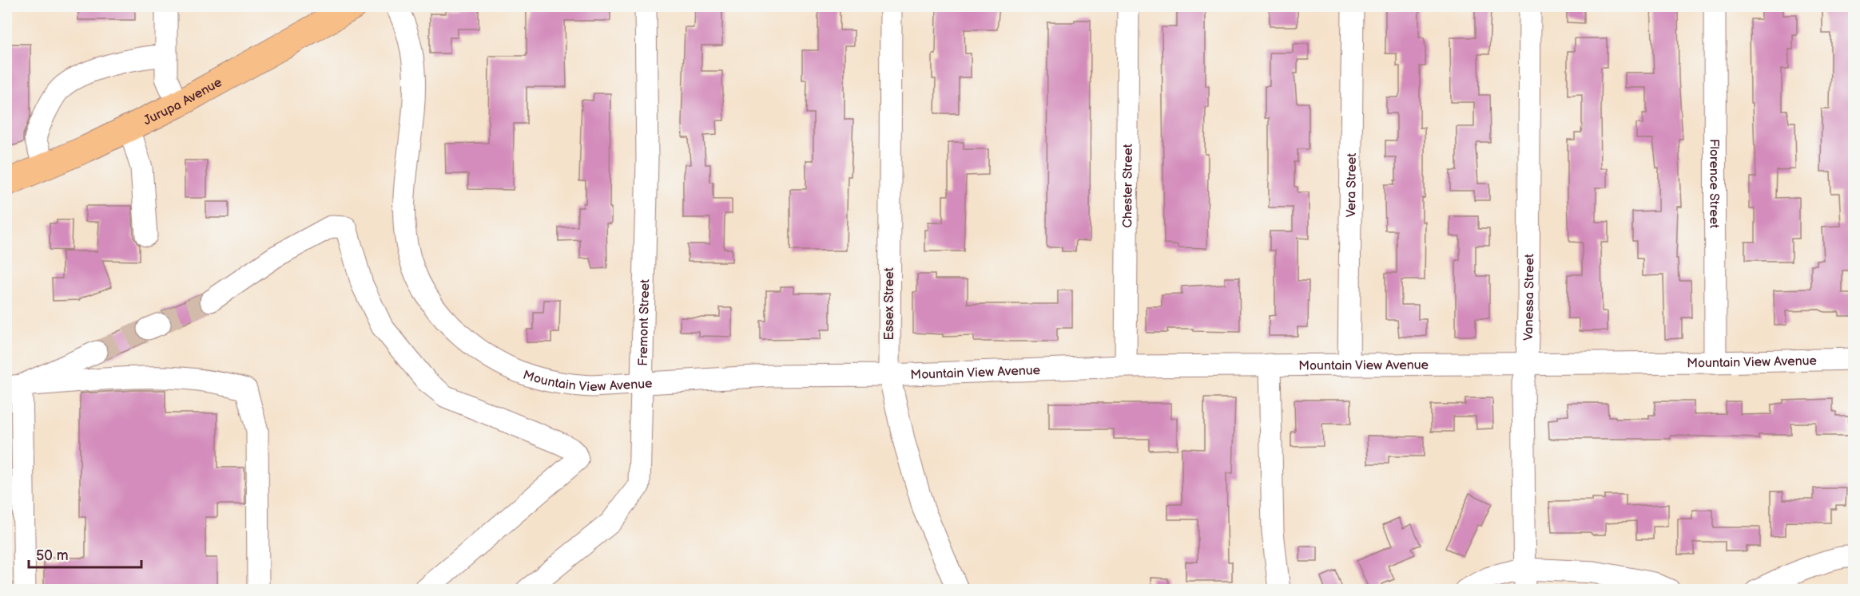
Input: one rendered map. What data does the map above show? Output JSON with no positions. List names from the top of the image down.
{
  "streets": {
    "main road": ["Jurupa Avenue"],
    "street": [
      "Florence Street",
      "Vera Street",
      "Chester Street",
      "Vanessa Street",
      "Essex Street",
      "Fremont Street",
      "Mountain View Avenue"
    ]
  },
  "crossings": [
    ["Florence Street", "Mountain View Avenue"],
    ["Vera Street", "Mountain View Avenue"],
    ["Chester Street", "Mountain View Avenue"],
    ["Vanessa Street", "Mountain View Avenue"],
    ["Essex Street", "Mountain View Avenue"],
    ["Fremont Street", "Mountain View Avenue"]
  ],
  "scale_bar": "50 m"
}
